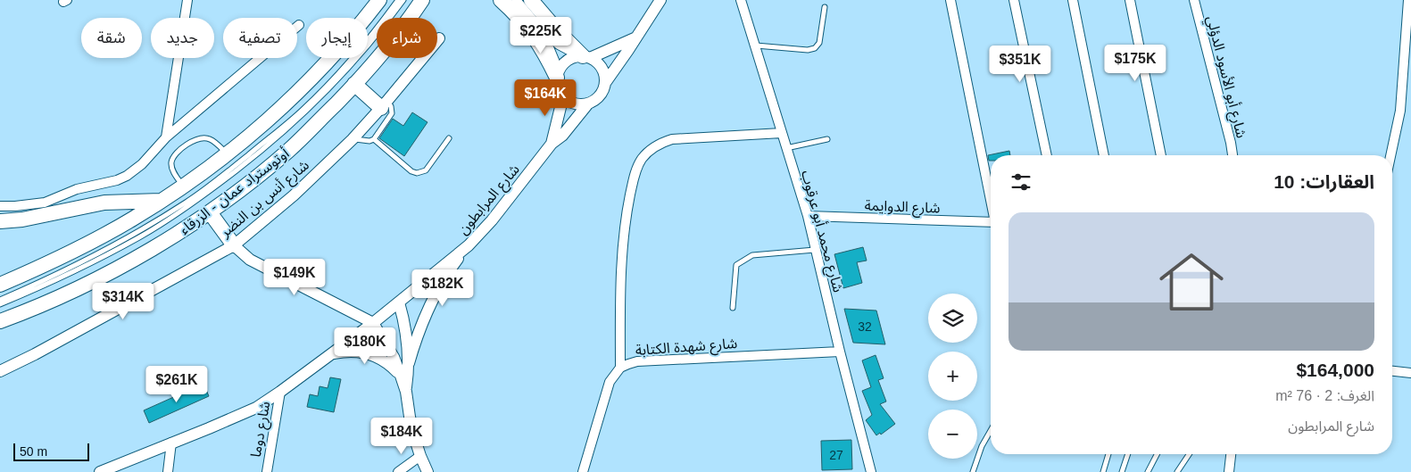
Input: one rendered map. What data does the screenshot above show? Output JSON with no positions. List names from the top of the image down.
{
  "streets": {
    "highway": ["أوتوستراد عمان - الزرقاء"],
    "street": [
      "شارع أبو الأسود الدؤلي",
      "شارع أنس بن النضر",
      "شارع المرابطون",
      "شارع الدوايمة",
      "شارع محمد أبو عرقوب",
      "شارع شهدة الكتابة",
      "شارع دوما"
    ]
  },
  "crossings": [
    ["شارع المرابطون", "شارع دوما"],
    ["شارع الدوايمة", "شارع محمد أبو عرقوب"],
    ["شارع محمد أبو عرقوب", "شارع شهدة الكتابة"]
  ],
  "house_numbers": ["32", "27"],
  "scale_bar": "50 m",
  "page": {
    "price": [
      "$225K",
      "$175K",
      "$351K",
      "$164K",
      "$149K",
      "$182K",
      "$314K",
      "$180K",
      "$261K",
      "$184K"
    ],
    "chip": [
      "شراء",
      "إيجار",
      "تصفية",
      "جديد",
      "شقة"
    ],
    "heading": "العقارات: 10",
    "list": [
      {
        "name": "$164,000",
        "note": "الغرف: 2 · 76 m² · شارع المرابطون"
      }
    ],
    "map_buttons": ["+", "−"],
    "scale": "50 m"
  }
}
